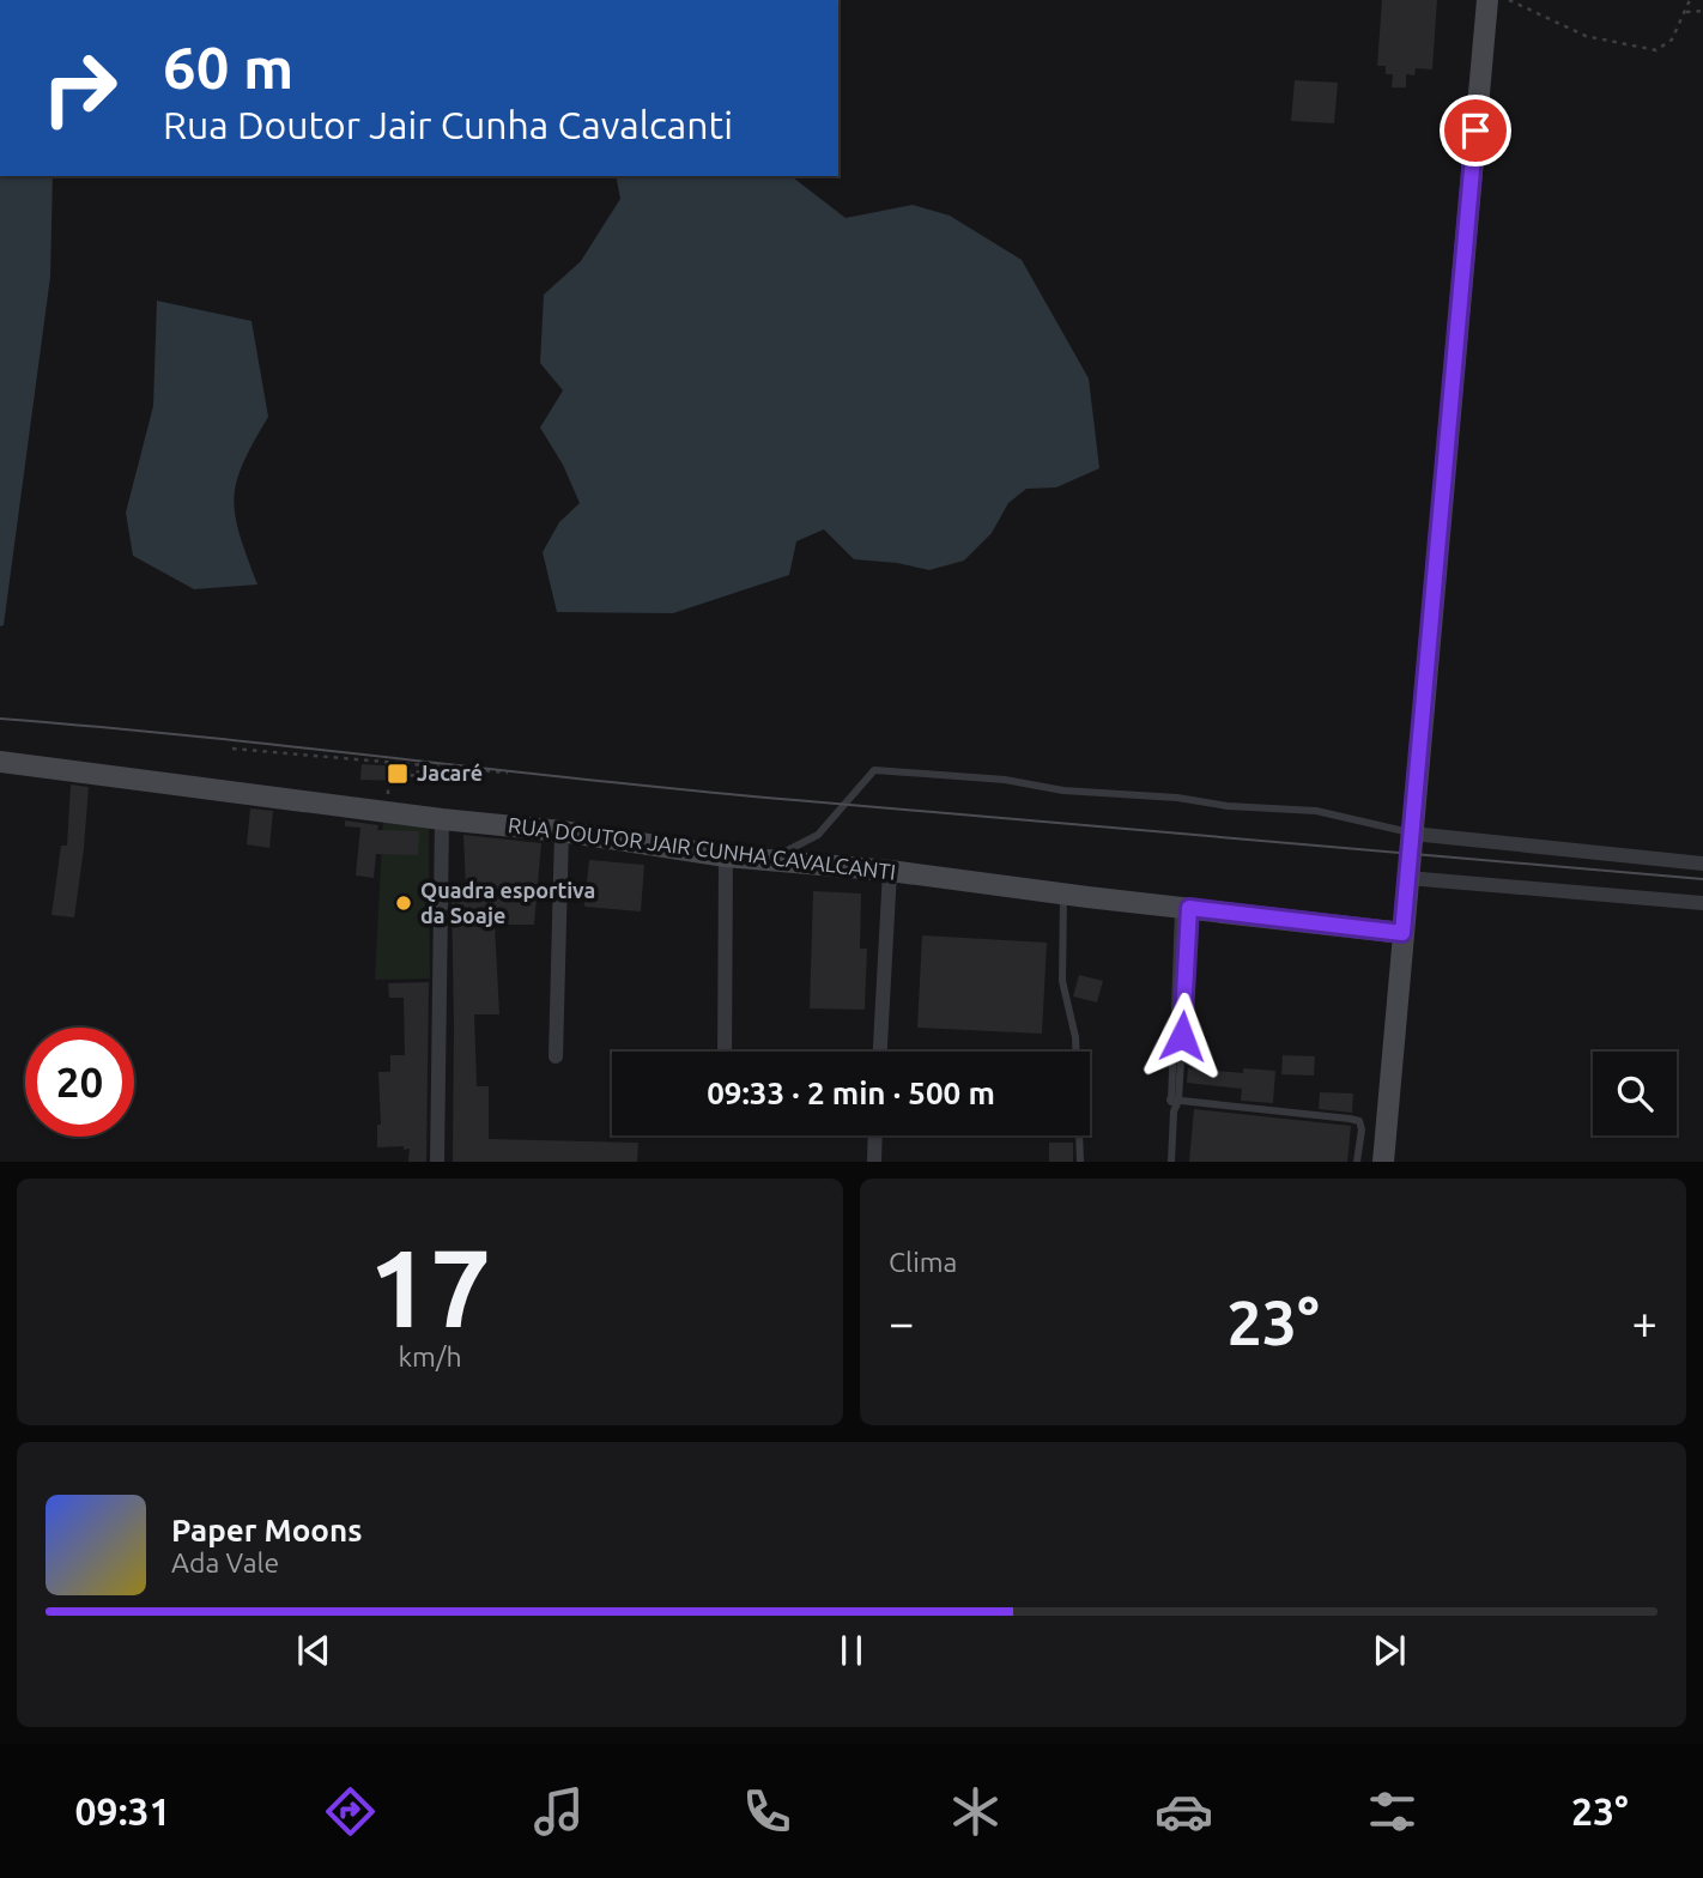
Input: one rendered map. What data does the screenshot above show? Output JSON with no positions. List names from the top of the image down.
{
  "streets": {
    "street": ["RUA DOUTOR JAIR CUNHA CAVALCANTI"]
  },
  "places": {
    "transit": ["Jacaré"],
    "other": ["Quadra esportiva da Soaje"]
  },
  "page": {
    "turn": ["60 m", "Rua Doutor Jair Cunha Cavalcanti"],
    "limit": "20",
    "trip": "09:33 · 2 min · 500 m",
    "tile": [
      ["17", "km/h"],
      "Clima"
    ],
    "heat": ["−", "23°", "+"],
    "song": ["Paper Moons", "Ada Vale"],
    "tabs": ["09:31", "23°"]
  }
}
